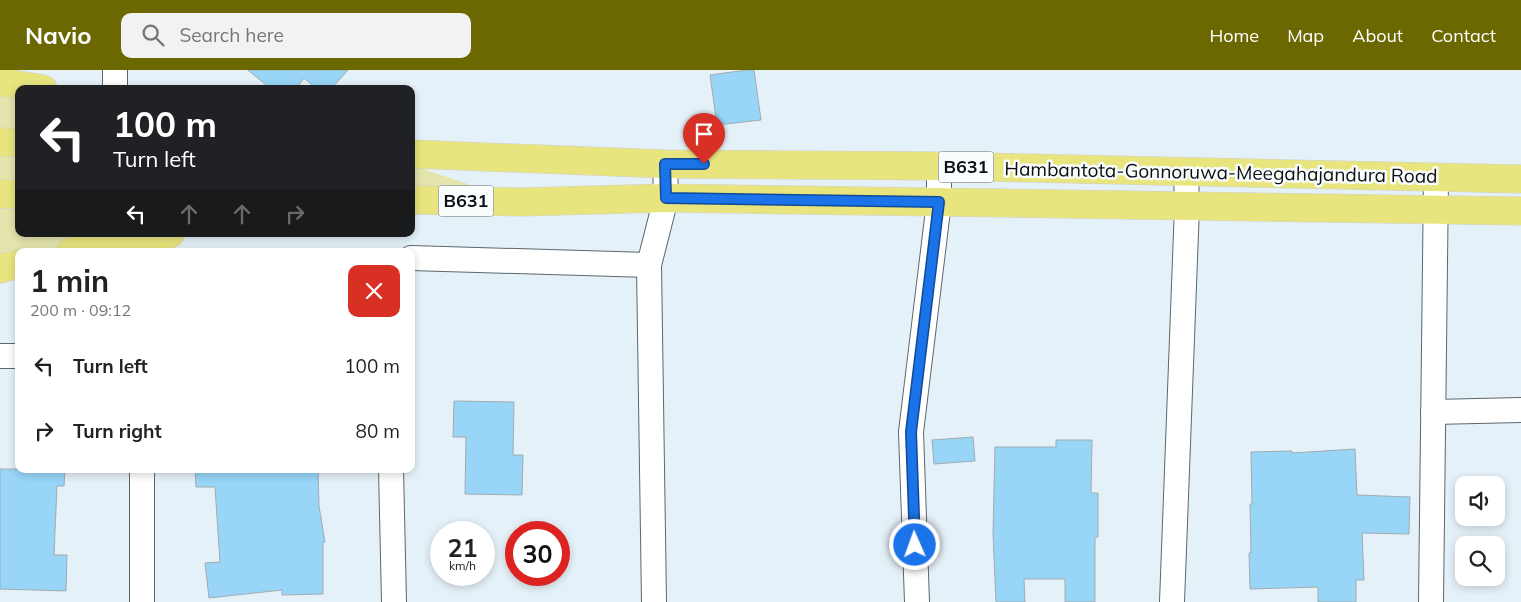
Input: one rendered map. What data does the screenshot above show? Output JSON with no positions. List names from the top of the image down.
{
  "streets": {
    "main road": ["B631", "Hambantota-Gonnoruwa-Meegahajandura Road"]
  },
  "page": {
    "header": "Navio",
    "search": "Search here",
    "nav": [
      "Home",
      "Map",
      "About",
      "Contact"
    ],
    "turn": ["100 m", "Turn left"],
    "heading": ["1 min", "200 m · 09:12"],
    "list": [
      {
        "name": "Turn left",
        "value": "100 m"
      },
      {
        "name": "Turn right",
        "value": "80 m"
      }
    ],
    "speed": "21 km/h",
    "limit": "30"
  }
}
